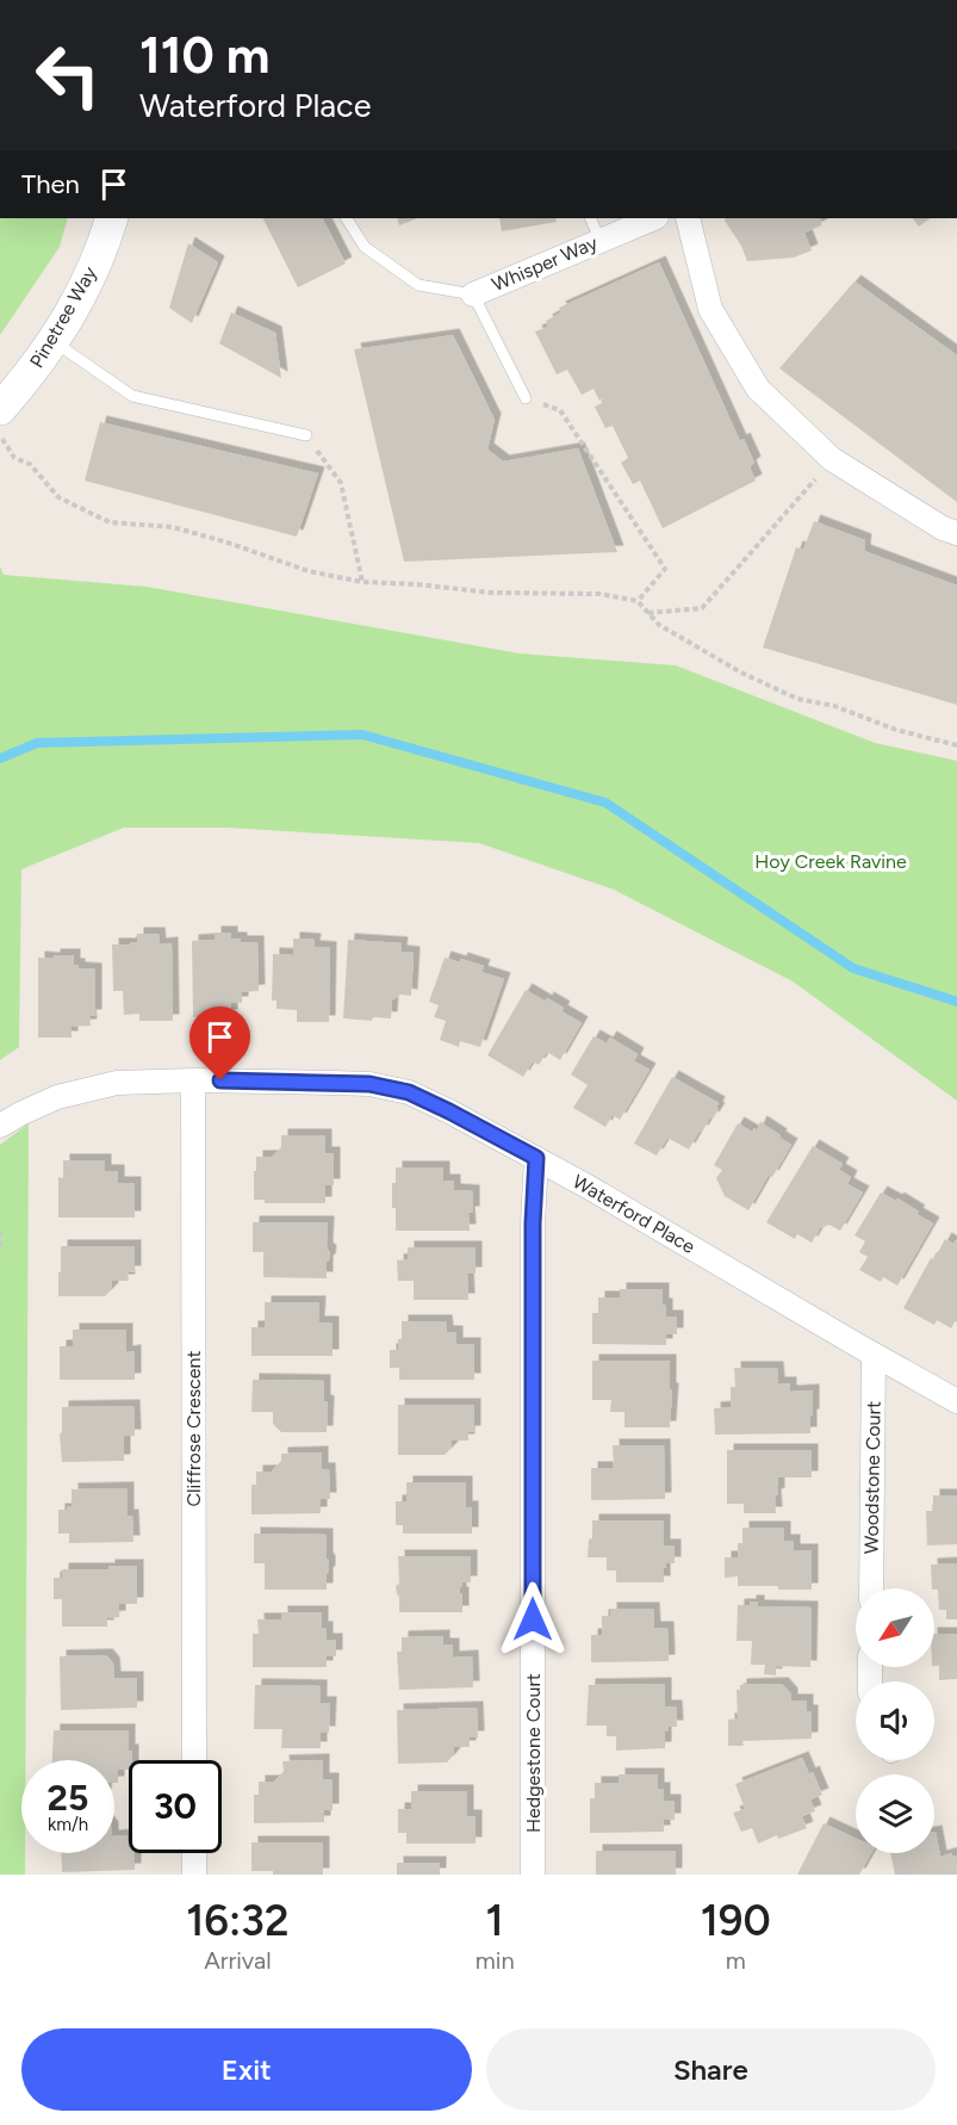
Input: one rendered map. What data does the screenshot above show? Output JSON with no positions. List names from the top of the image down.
{
  "streets": {
    "main road": ["Pinetree Way"],
    "street": [
      "Whisper Way",
      "Waterford Place",
      "Cliffrose Crescent",
      "Woodstone Court",
      "Hedgestone Court"
    ]
  },
  "crossings": [
    ["Waterford Place", "Cliffrose Crescent"],
    ["Waterford Place", "Woodstone Court"],
    ["Waterford Place", "Hedgestone Court"]
  ],
  "parks": ["Hoy Creek Ravine"],
  "north": "bottom left",
  "page": {
    "turn": ["110 m", "Waterford Place"],
    "then": "Then",
    "speed": "25 km/h",
    "limit": "30",
    "eta": [
      "16:32",
      "Arrival",
      "1",
      "min",
      "190",
      "m"
    ],
    "buttons": ["Exit", "Share"]
  }
}
